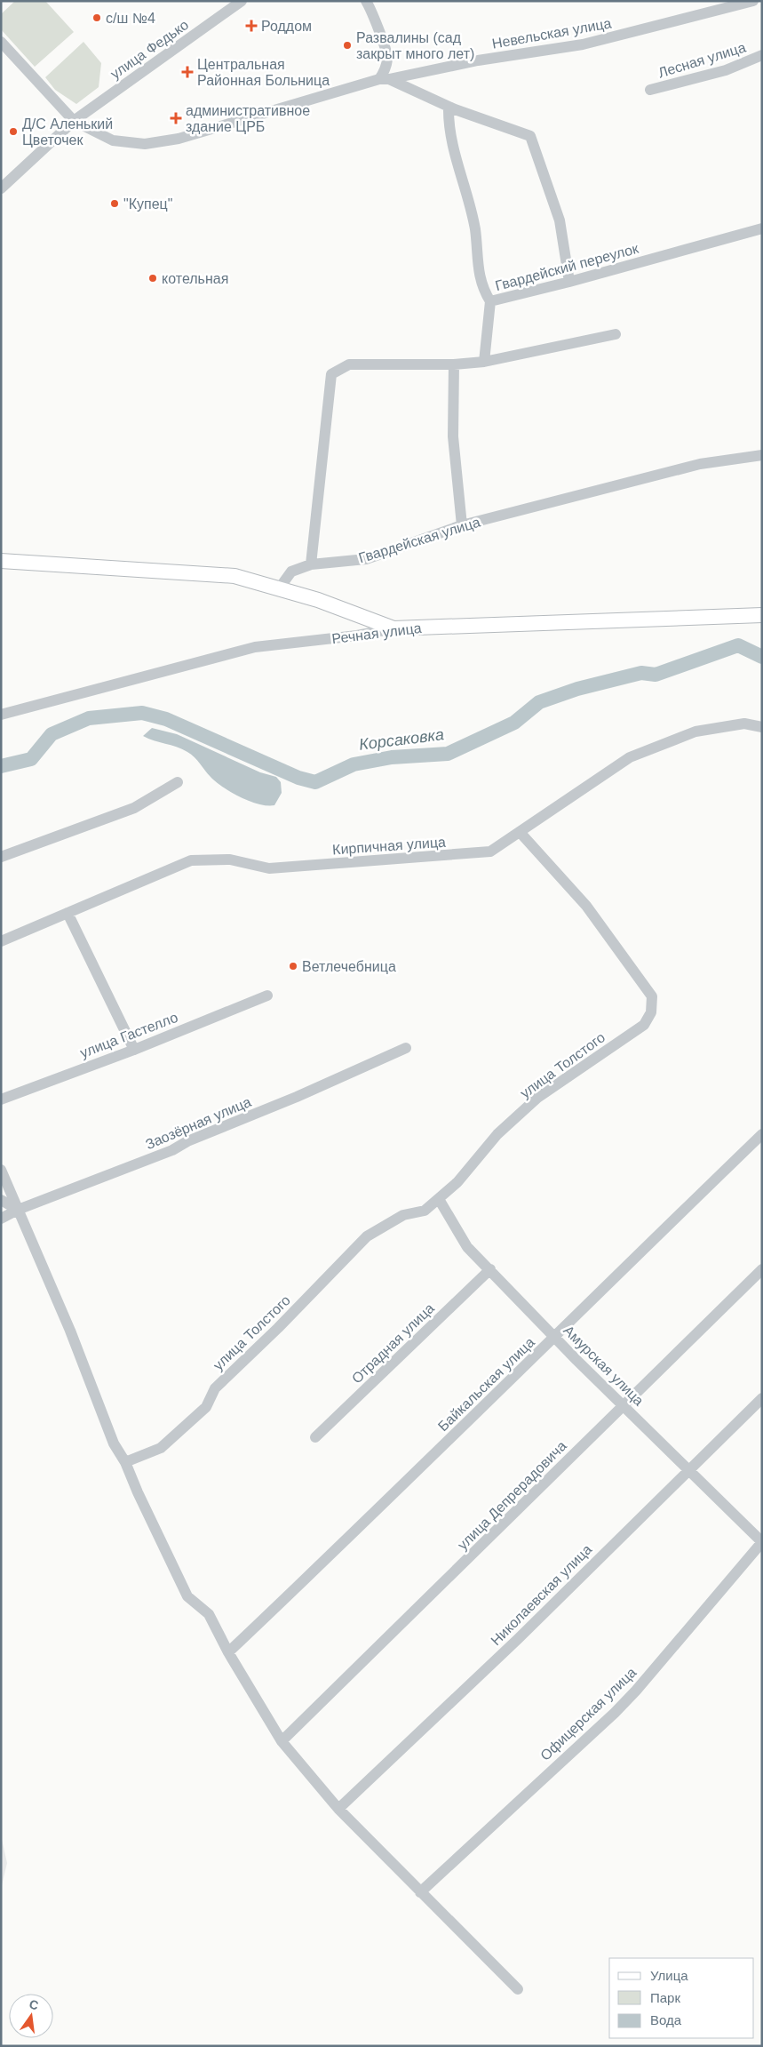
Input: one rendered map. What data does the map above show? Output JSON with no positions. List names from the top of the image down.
{
  "streets": {
    "main road": ["Речная улица"],
    "street": [
      "Невельская улица",
      "улица Федько",
      "Лесная улица",
      "Гвардейский переулок",
      "Гвардейская улица",
      "Кирпичная улица",
      "улица Гастелло",
      "улица Толстого",
      "Заозёрная улица",
      "Отрадная улица",
      "Амурская улица",
      "Байкальская улица",
      "улица Депрерадовича",
      "Николаевская улица",
      "Офицерская улица"
    ]
  },
  "crossings": [
    ["Невельская улица", "улица Федько"],
    ["Кирпичная улица", "улица Толстого"],
    ["улица Толстого", "Амурская улица"],
    ["Отрадная улица", "Амурская улица"],
    ["Амурская улица", "Байкальская улица"],
    ["Амурская улица", "улица Депрерадовича"],
    ["Амурская улица", "Николаевская улица"],
    ["Амурская улица", "Офицерская улица"]
  ],
  "water": ["Корсаковка"],
  "places": {
    "other": [
      "с/ш №4",
      "Развалины (сад закрыт много лет)",
      "Д/С Аленький Цветочек",
      "\"Купец\"",
      "котельная",
      "Ветлечебница"
    ],
    "health": ["Роддом", "Центральная Районная Больница", "административное здание ЦРБ"]
  },
  "legend": ["Улица", "Парк", "Вода"],
  "north": "top"
}
